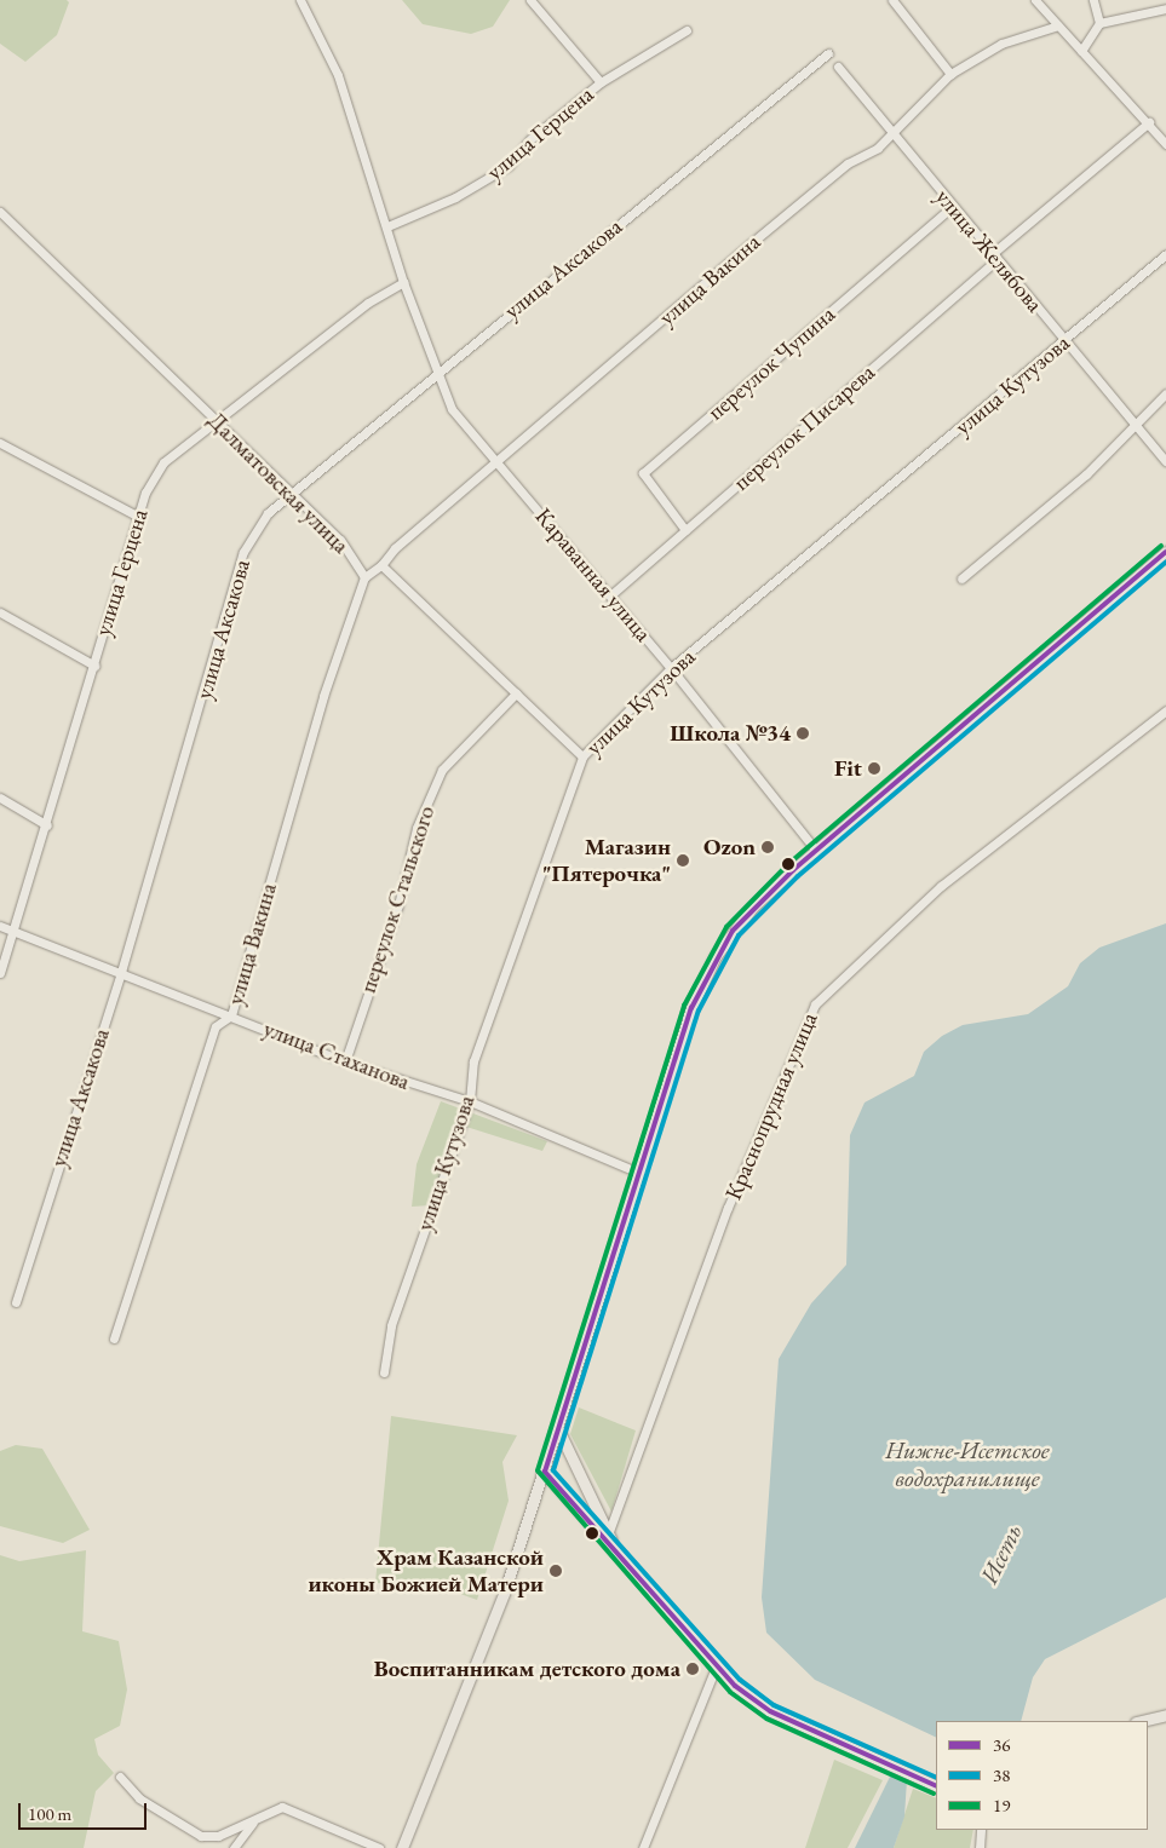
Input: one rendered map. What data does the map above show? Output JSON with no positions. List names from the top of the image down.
{
  "streets": {
    "street": [
      "улица Герцена",
      "улица Желябова",
      "улица Аксакова",
      "улица Вакина",
      "переулок Чупина",
      "улица Кутузова",
      "переулок Писарева",
      "Далматовская улица",
      "Караванная улица",
      "переулок Стальского",
      "улица Стаханова",
      "Краснопрудная улица"
    ]
  },
  "crossings": [
    ["улица Герцена", "Далматовская улица"],
    ["улица Герцена", "Караванная улица"],
    ["улица Герцена", "улица Стаханова"],
    ["улица Желябова", "улица Вакина"],
    ["улица Желябова", "переулок Чупина"],
    ["улица Желябова", "улица Кутузова"],
    ["улица Желябова", "переулок Писарева"],
    ["улица Аксакова", "Далматовская улица"],
    ["улица Аксакова", "Караванная улица"],
    ["улица Аксакова", "улица Стаханова"],
    ["улица Вакина", "Далматовская улица"],
    ["улица Вакина", "Караванная улица"],
    ["улица Вакина", "улица Стаханова"],
    ["переулок Чупина", "переулок Писарева"],
    ["улица Кутузова", "Караванная улица"],
    ["улица Кутузова", "улица Стаханова"],
    ["переулок Писарева", "Караванная улица"],
    ["переулок Стальского", "улица Стаханова"]
  ],
  "water": ["Нижне-Исетское водохранилище", "Исеть"],
  "places": [
    "Школа №34",
    "Fit",
    "Ozon",
    "Магазин \"Пятерочка\"",
    "Храм Казанской иконы Божией Матери",
    "Воспитанникам детского дома"
  ],
  "lines": ["transit line 19", "transit line 36", "transit line 38"],
  "legend": ["36", "38", "19"],
  "scale_bar": "100 m"
}
